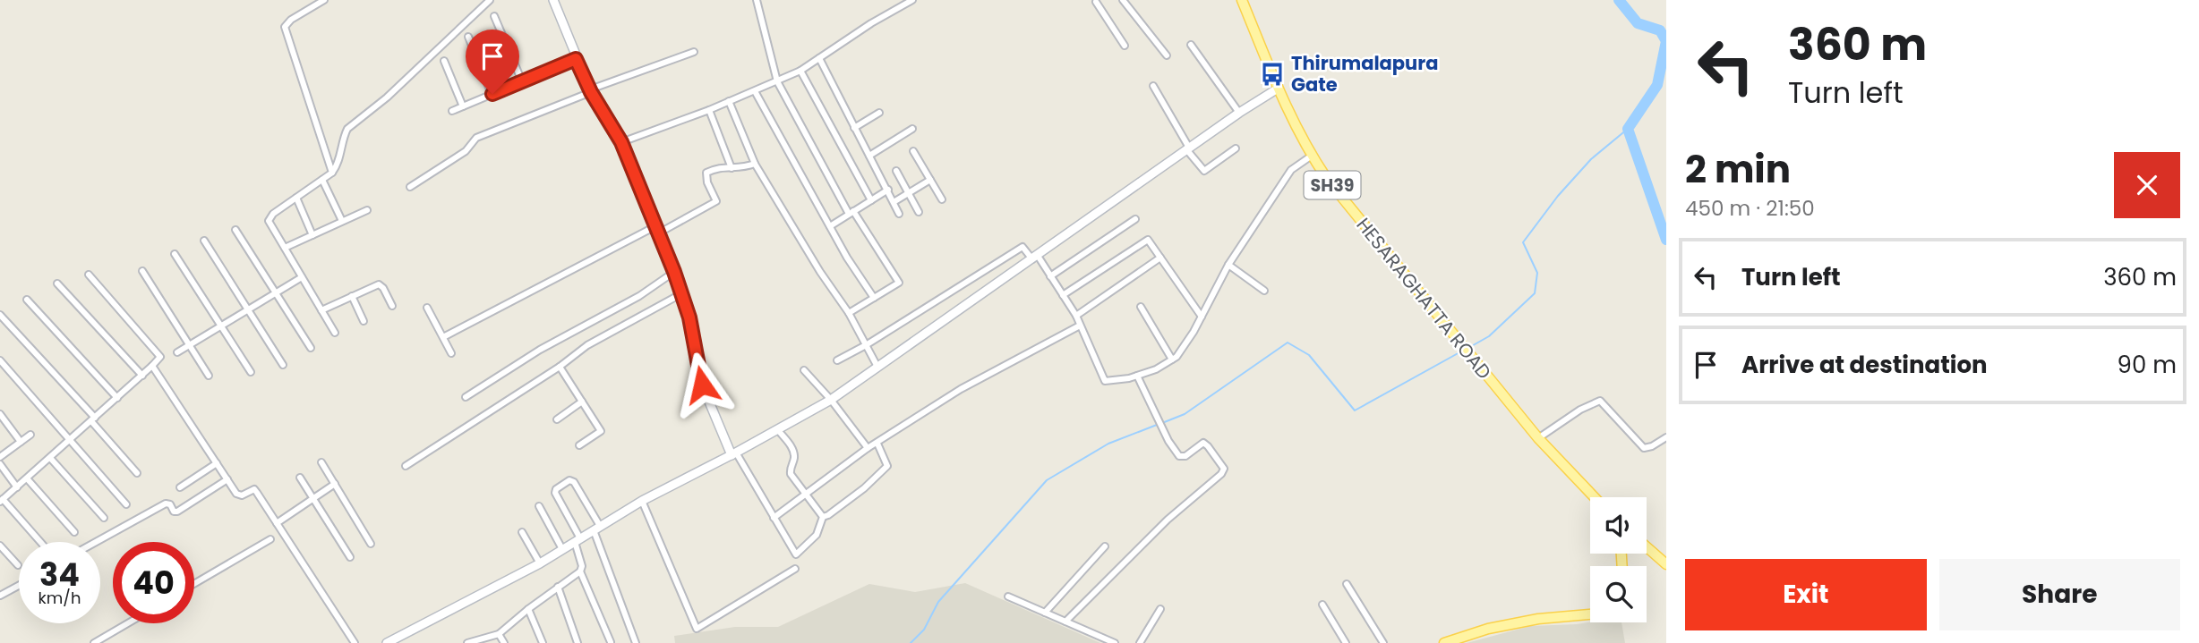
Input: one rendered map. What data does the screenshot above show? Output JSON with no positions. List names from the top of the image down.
{
  "streets": {
    "main road": ["SH39", "HESARAGHATTA ROAD"]
  },
  "places": {
    "bus stop": ["Thirumalapura Gate"]
  },
  "page": {
    "turn": ["360 m", "Turn left"],
    "heading": ["2 min", "450 m · 21:50"],
    "list": [
      {
        "name": "Turn left",
        "value": "360 m"
      },
      {
        "name": "Arrive at destination",
        "value": "90 m"
      }
    ],
    "speed": "34 km/h",
    "limit": "40",
    "buttons": ["Exit", "Share"]
  }
}
